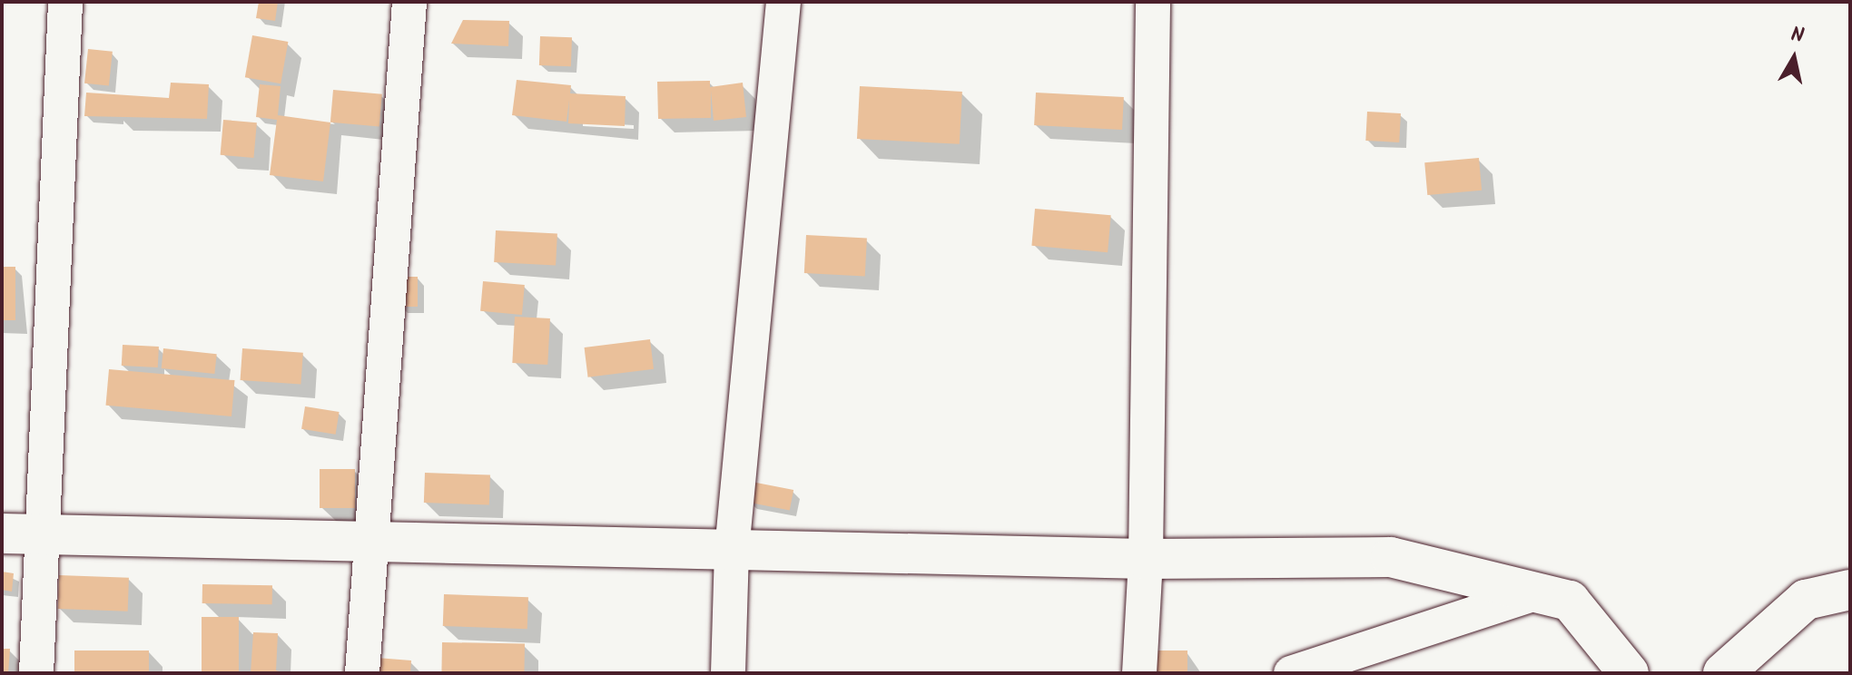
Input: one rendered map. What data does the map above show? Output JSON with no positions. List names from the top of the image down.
{
  "north": "top"
}
